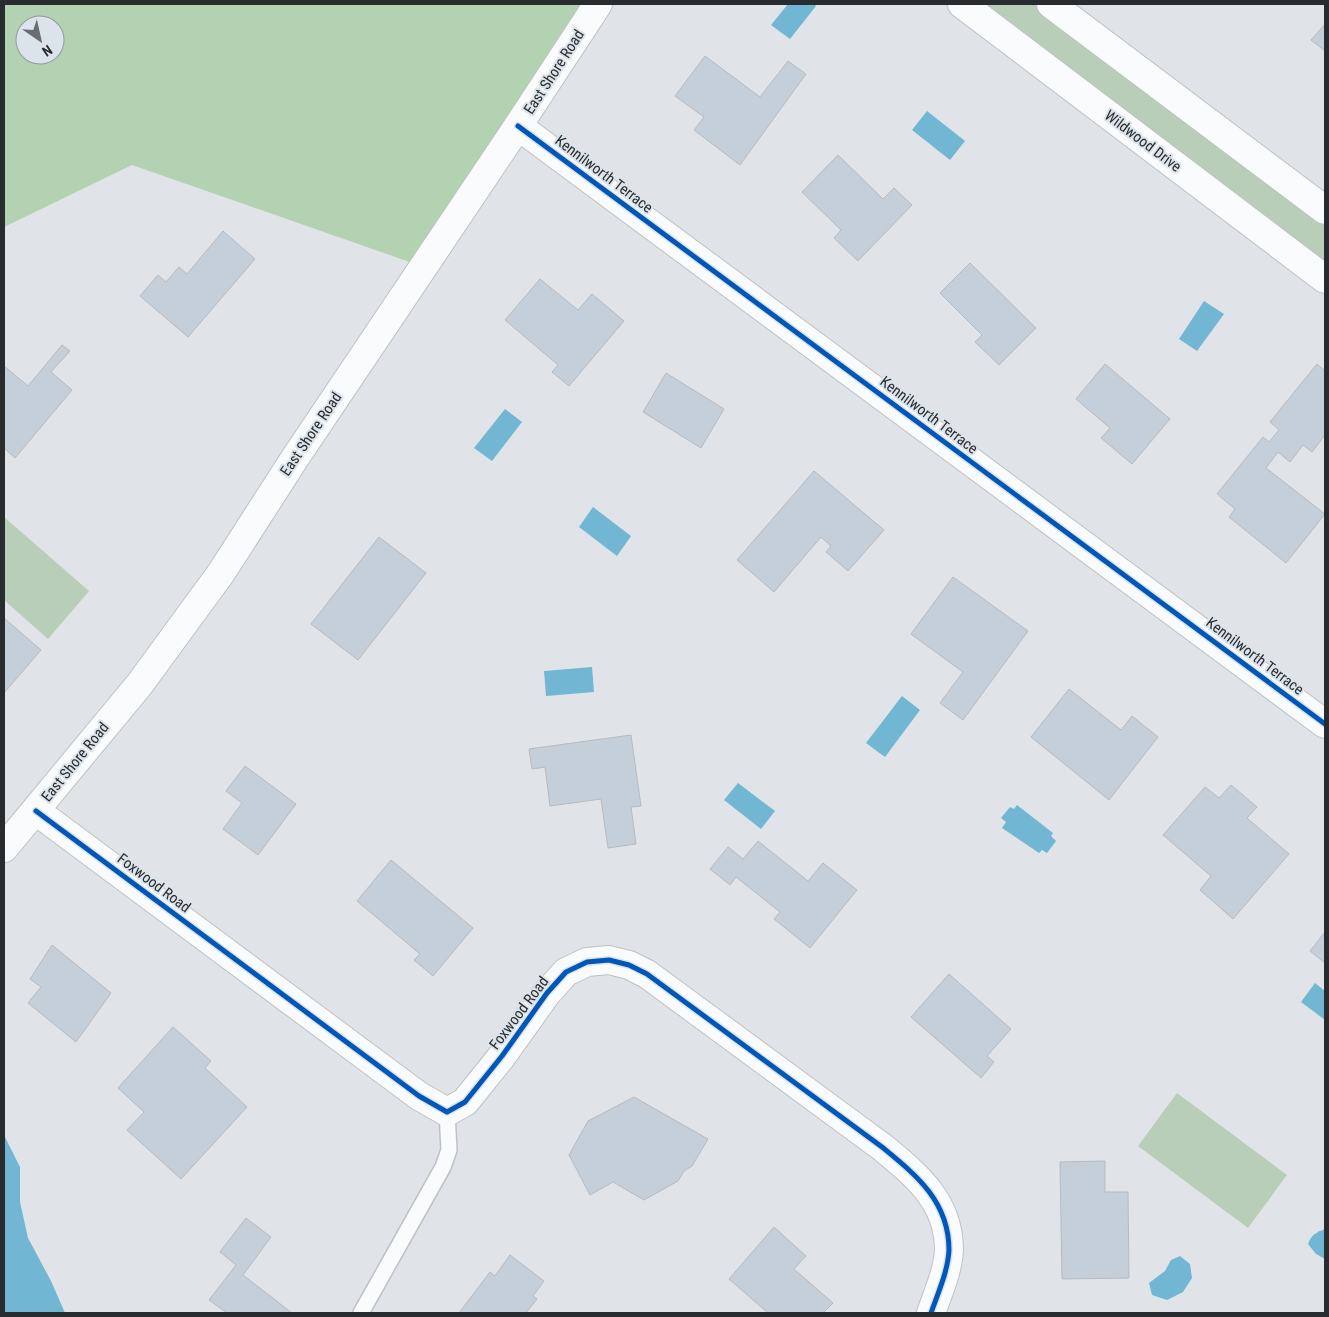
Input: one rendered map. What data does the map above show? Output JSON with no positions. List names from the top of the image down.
{
  "streets": {
    "street": [
      "East Shore Road",
      "Wildwood Drive",
      "Kennilworth Terrace",
      "Foxwood Road"
    ]
  },
  "crossings": [
    ["East Shore Road", "Kennilworth Terrace"],
    ["East Shore Road", "Foxwood Road"]
  ],
  "north": "bottom right"
}
